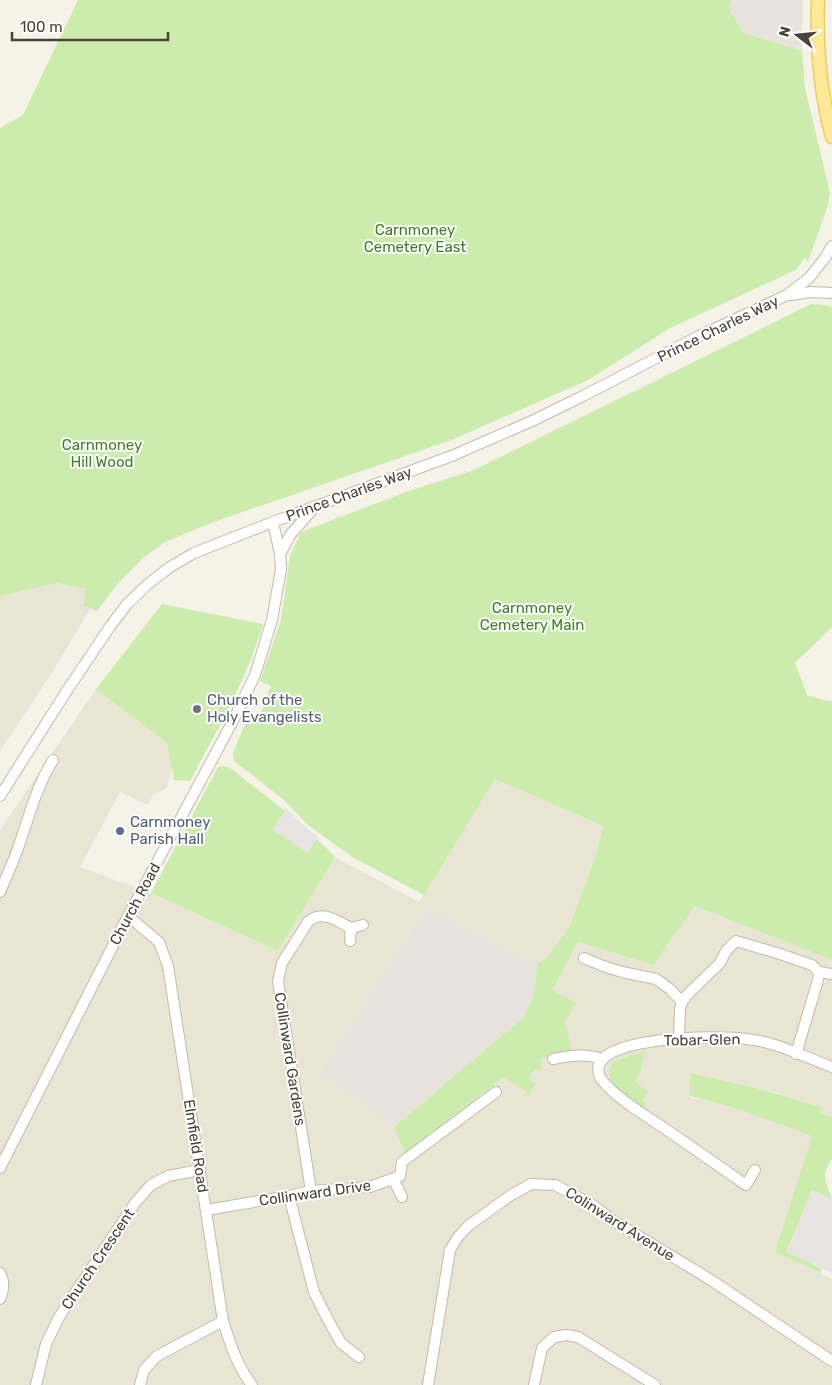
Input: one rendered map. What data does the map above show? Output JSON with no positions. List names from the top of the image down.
{
  "streets": {
    "street": [
      "Prince Charles Way",
      "Church Road",
      "Tobar-Glen",
      "Collinward Gardens",
      "Elmfield Road",
      "Collinward Drive",
      "Colinward Avenue",
      "Church Crescent"
    ]
  },
  "crossings": [
    ["Prince Charles Way", "Church Road"],
    ["Church Road", "Elmfield Road"],
    ["Collinward Gardens", "Collinward Drive"],
    ["Elmfield Road", "Collinward Drive"],
    ["Elmfield Road", "Church Crescent"]
  ],
  "parks": ["Carnmoney Cemetery East", "Carnmoney Hill Wood", "Carnmoney Cemetery Main"],
  "places": ["Church of the Holy Evangelists", "Carnmoney Parish Hall"],
  "scale_bar": "100 m",
  "north": "left"
}
